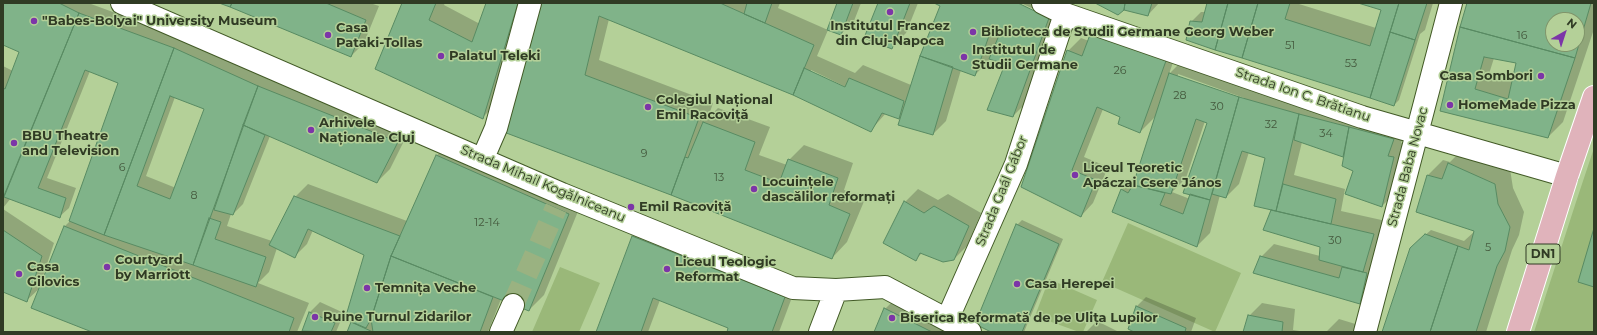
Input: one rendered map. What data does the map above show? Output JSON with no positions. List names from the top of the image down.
{
  "streets": {
    "main road": ["DN1"],
    "street": [
      "Strada Ion C. Brătianu",
      "Strada Baba Novac",
      "Strada Mihail Kogălniceanu",
      "Strada Gaál Gábor"
    ]
  },
  "crossings": [
    ["Strada Ion C. Brătianu", "Strada Baba Novac"],
    ["Strada Ion C. Brătianu", "Strada Gaál Gábor"],
    ["Strada Ion C. Brătianu", "DN1"],
    ["Strada Mihail Kogălniceanu", "Strada Gaál Gábor"]
  ],
  "places": [
    "Institutul Francez din Cluj-Napoca",
    "\"Babes-Bolyai\" University Museum",
    "Biblioteca de Studii Germane Georg Weber",
    "Casa Pataki-Tollas",
    "Palatul Teleki",
    "Institutul de Studii Germane",
    "Casa Sombori",
    "HomeMade Pizza",
    "Colegiul Național Emil Racoviță",
    "Arhivele Naționale Cluj",
    "BBU Theatre and Television",
    "Liceul Teoretic Apáczai Csere János",
    "Locuințele dascălilor reformați",
    "Emil Racoviță",
    "Courtyard by Marriott",
    "Liceul Teologic Reformat",
    "Casa Gilovics",
    "Casa Herepei",
    "Temnița Veche",
    "Ruine Turnul Zidarilor",
    "Biserica Reformată de pe Ulița Lupilor"
  ],
  "house_numbers": [
    "16",
    "51",
    "53",
    "26",
    "28",
    "30",
    "32",
    "34",
    "9",
    "6",
    "13",
    "8",
    "12-14",
    "30",
    "5"
  ],
  "north": "top right"
}
